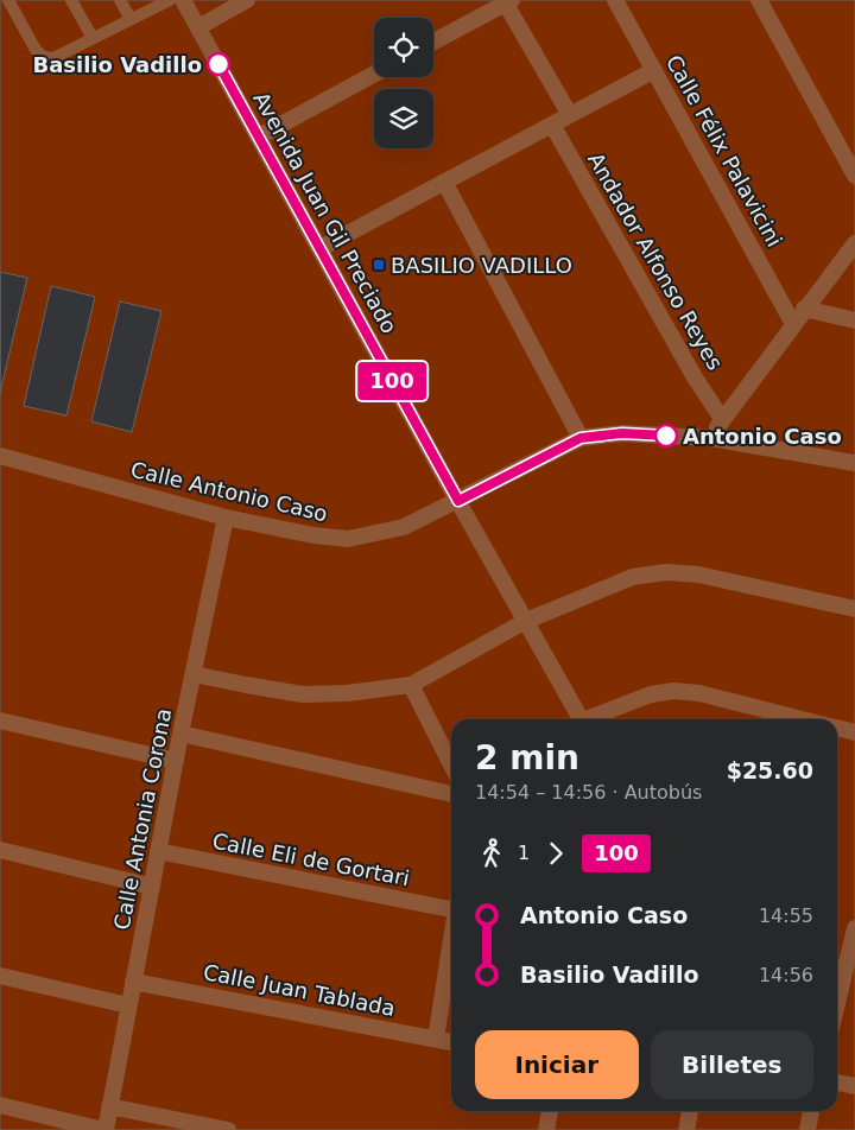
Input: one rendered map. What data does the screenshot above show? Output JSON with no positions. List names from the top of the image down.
{
  "streets": {
    "street": [
      "Calle Félix Palavicini",
      "Avenida Juan Gil Preciado",
      "Andador Alfonso Reyes",
      "Calle Antonio Caso",
      "Calle Antonia Corona",
      "Calle Eli de Gortari",
      "Calle Juan Tablada"
    ]
  },
  "crossings": [
    ["Avenida Juan Gil Preciado", "Calle Antonio Caso"],
    ["Calle Antonio Caso", "Calle Antonia Corona"],
    ["Calle Antonia Corona", "Calle Eli de Gortari"],
    ["Calle Antonia Corona", "Calle Juan Tablada"]
  ],
  "places": {
    "other": ["Basilio Vadillo", "Antonio Caso"],
    "transit": ["BASILIO VADILLO"]
  },
  "lines": ["bus line 100"],
  "page": {
    "on_map": "100",
    "heading": ["2 min", "14:54 – 14:56 · Autobús", "$25.60"],
    "legs": ["1", "100"],
    "list": [
      {
        "name": "Antonio Caso",
        "value": "14:55"
      },
      {
        "name": "Basilio Vadillo",
        "value": "14:56"
      }
    ],
    "buttons": ["Iniciar", "Billetes"]
  }
}
